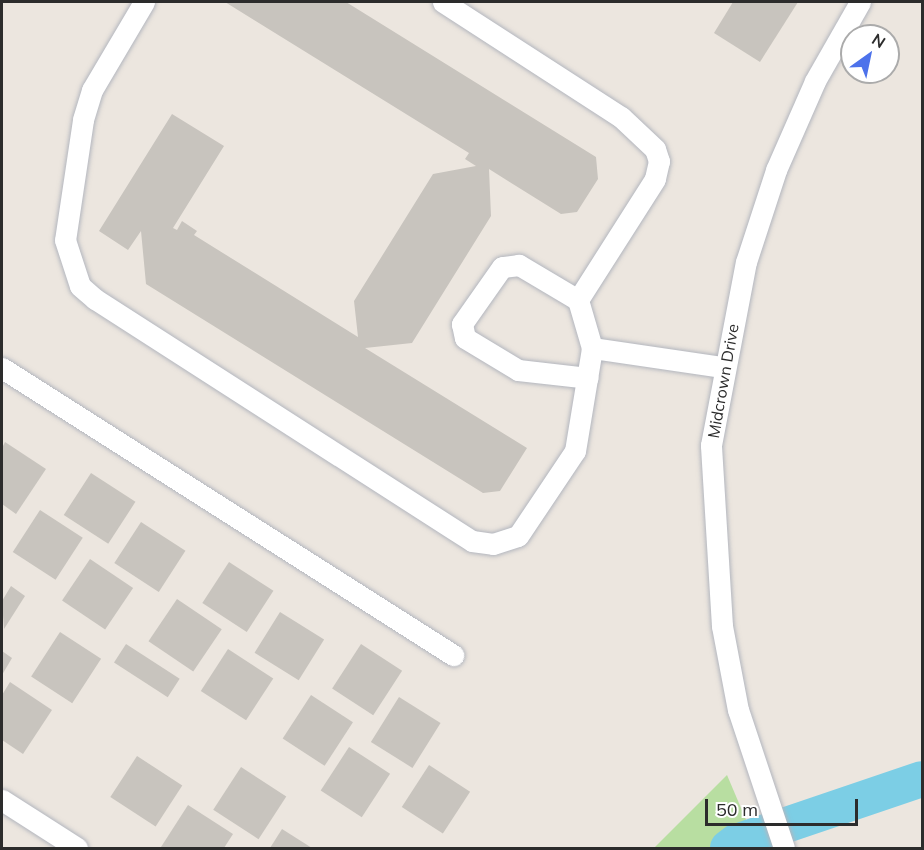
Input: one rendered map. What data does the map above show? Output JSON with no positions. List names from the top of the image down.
{
  "streets": {
    "street": ["Midcrown Drive"]
  },
  "scale_bar": "50 m",
  "north": "top right"
}
